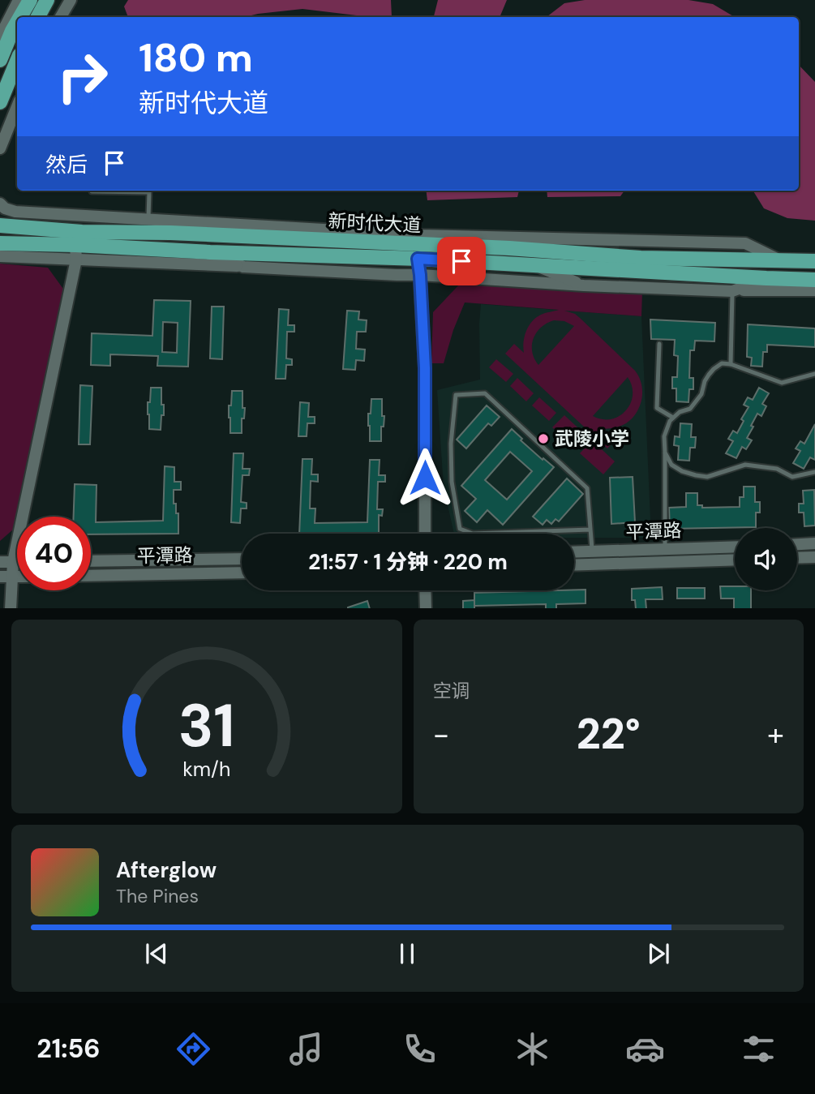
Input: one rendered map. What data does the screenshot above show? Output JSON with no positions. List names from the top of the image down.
{
  "streets": {
    "main road": ["新时代大道"],
    "street": ["平潭路"]
  },
  "places": ["武陵小学"],
  "page": {
    "turn": ["180 m", "新时代大道"],
    "then": "然后",
    "limit": "40",
    "trip": "21:57 · 1 分钟 · 220 m",
    "tile": "空调",
    "heat": ["−", "22°", "+"],
    "song": ["Afterglow", "The Pines"],
    "tabs": "21:56",
    "gauge": ["31", "km/h"]
  }
}
